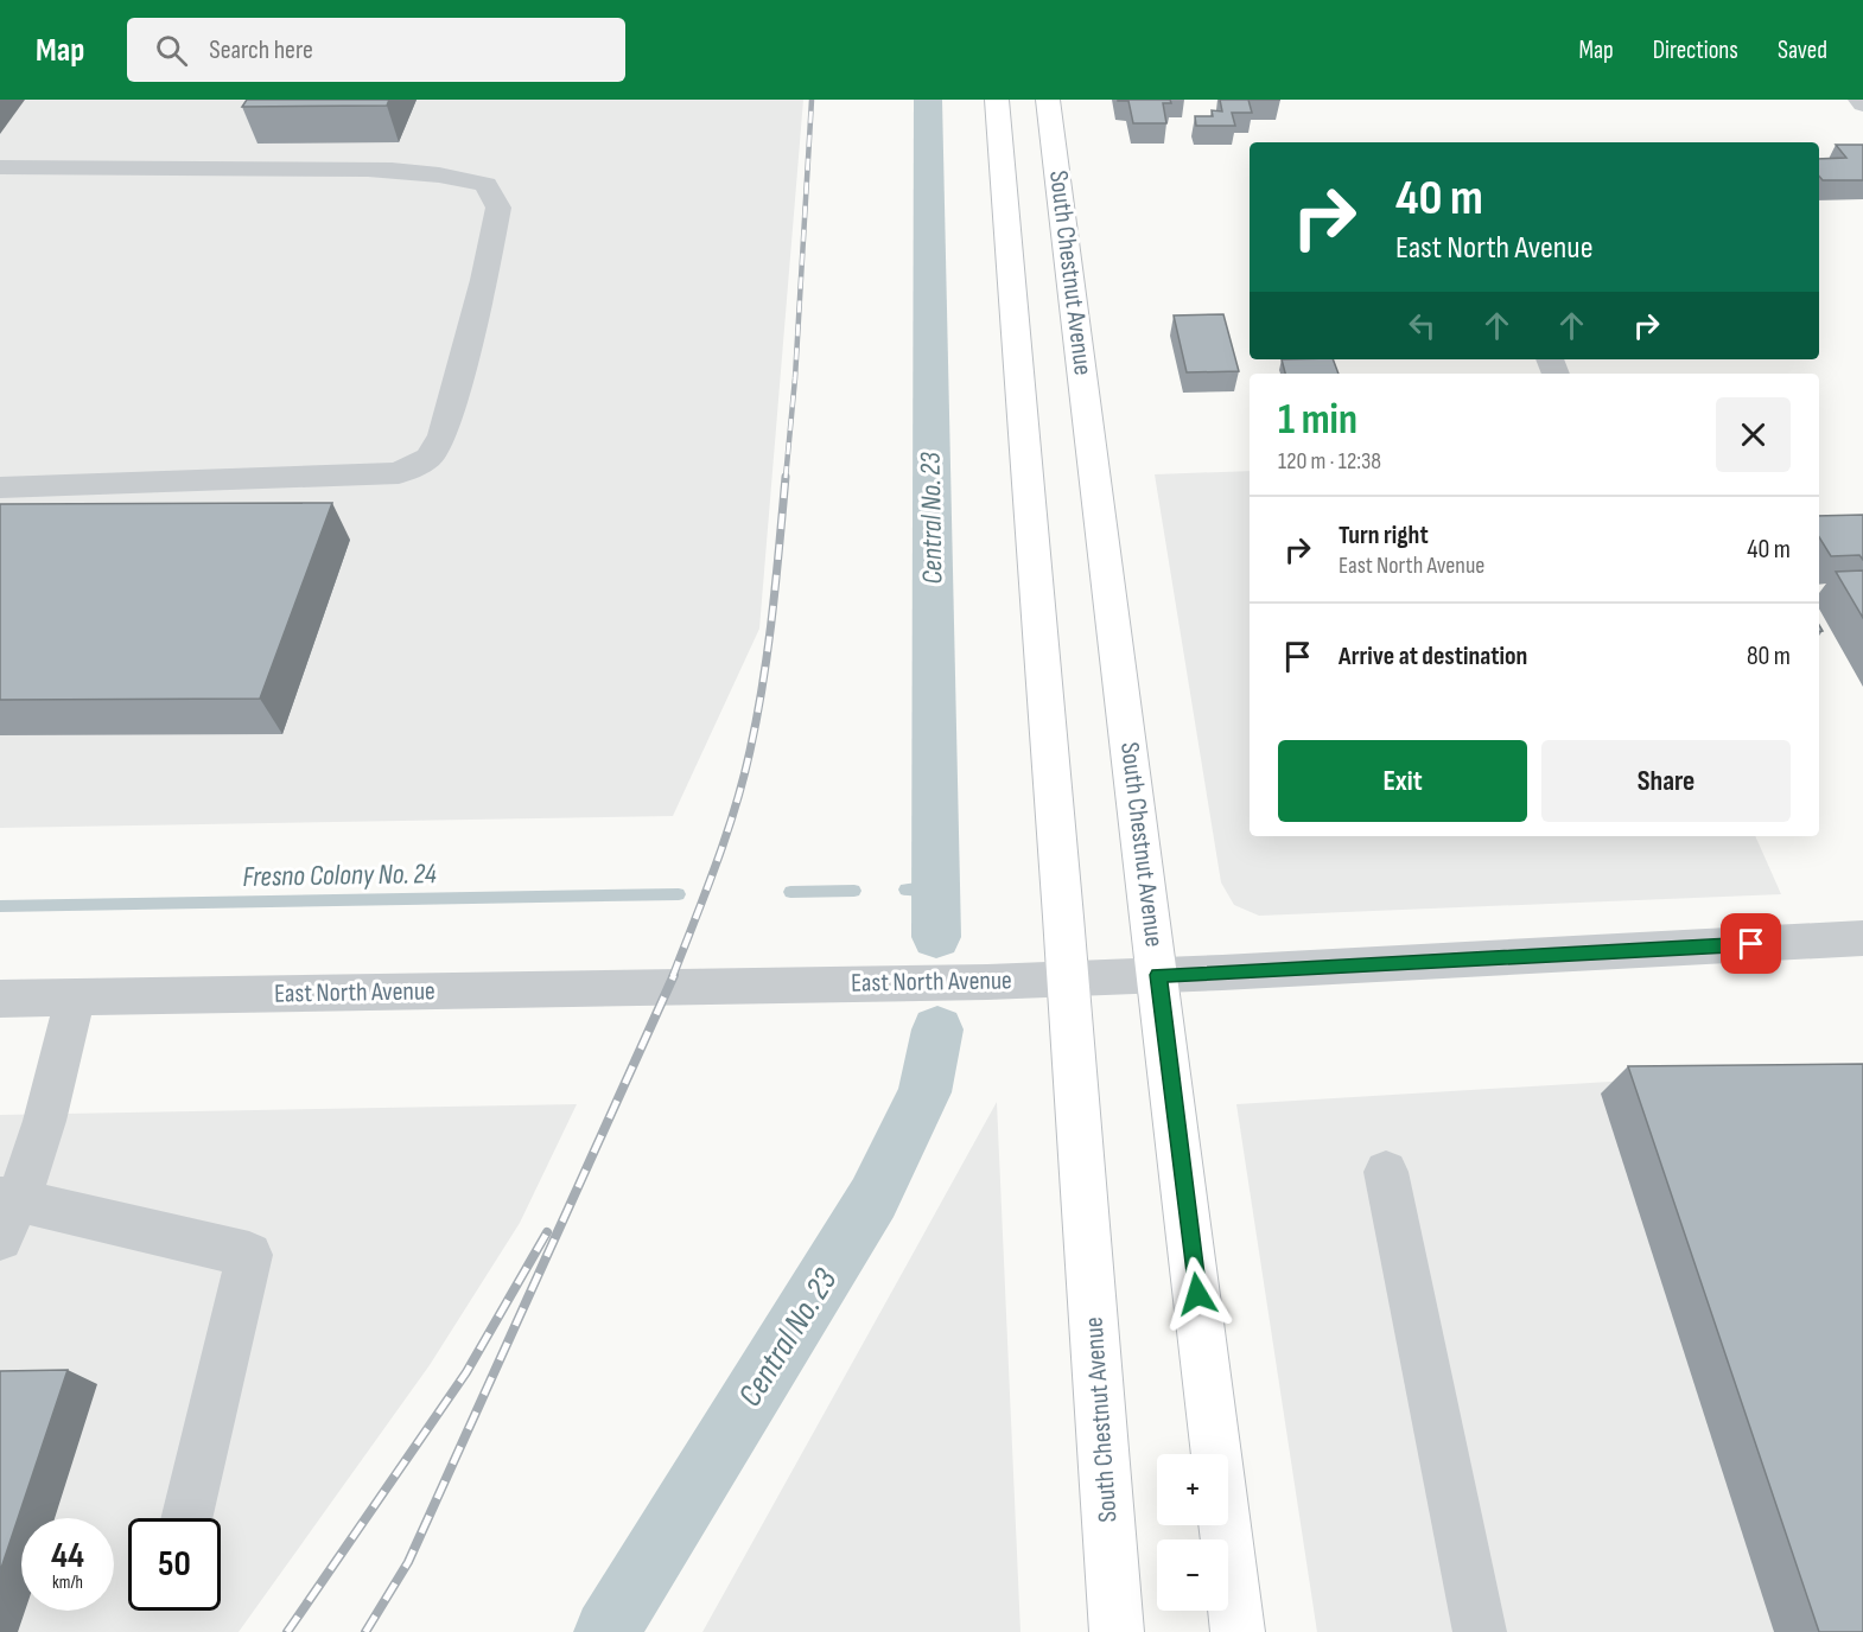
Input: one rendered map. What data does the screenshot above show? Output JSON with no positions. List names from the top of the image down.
{
  "streets": {
    "main road": ["South Chestnut Avenue"],
    "street": ["East North Avenue"]
  },
  "crossings": [
    ["South Chestnut Avenue", "East North Avenue"]
  ],
  "water": ["Central No. 23", "Fresno Colony No. 24"],
  "page": {
    "header": "Map",
    "search": "Search here",
    "nav": ["Map", "Directions", "Saved"],
    "turn": ["40 m", "East North Avenue"],
    "heading": ["1 min", "120 m · 12:38"],
    "list": [
      {
        "name": "Turn right",
        "note": "East North Avenue",
        "value": "40 m"
      },
      {
        "name": "Arrive at destination",
        "value": "80 m"
      }
    ],
    "buttons": ["Exit", "Share"],
    "map_buttons": ["+", "−"],
    "speed": "44 km/h",
    "limit": "50"
  }
}
